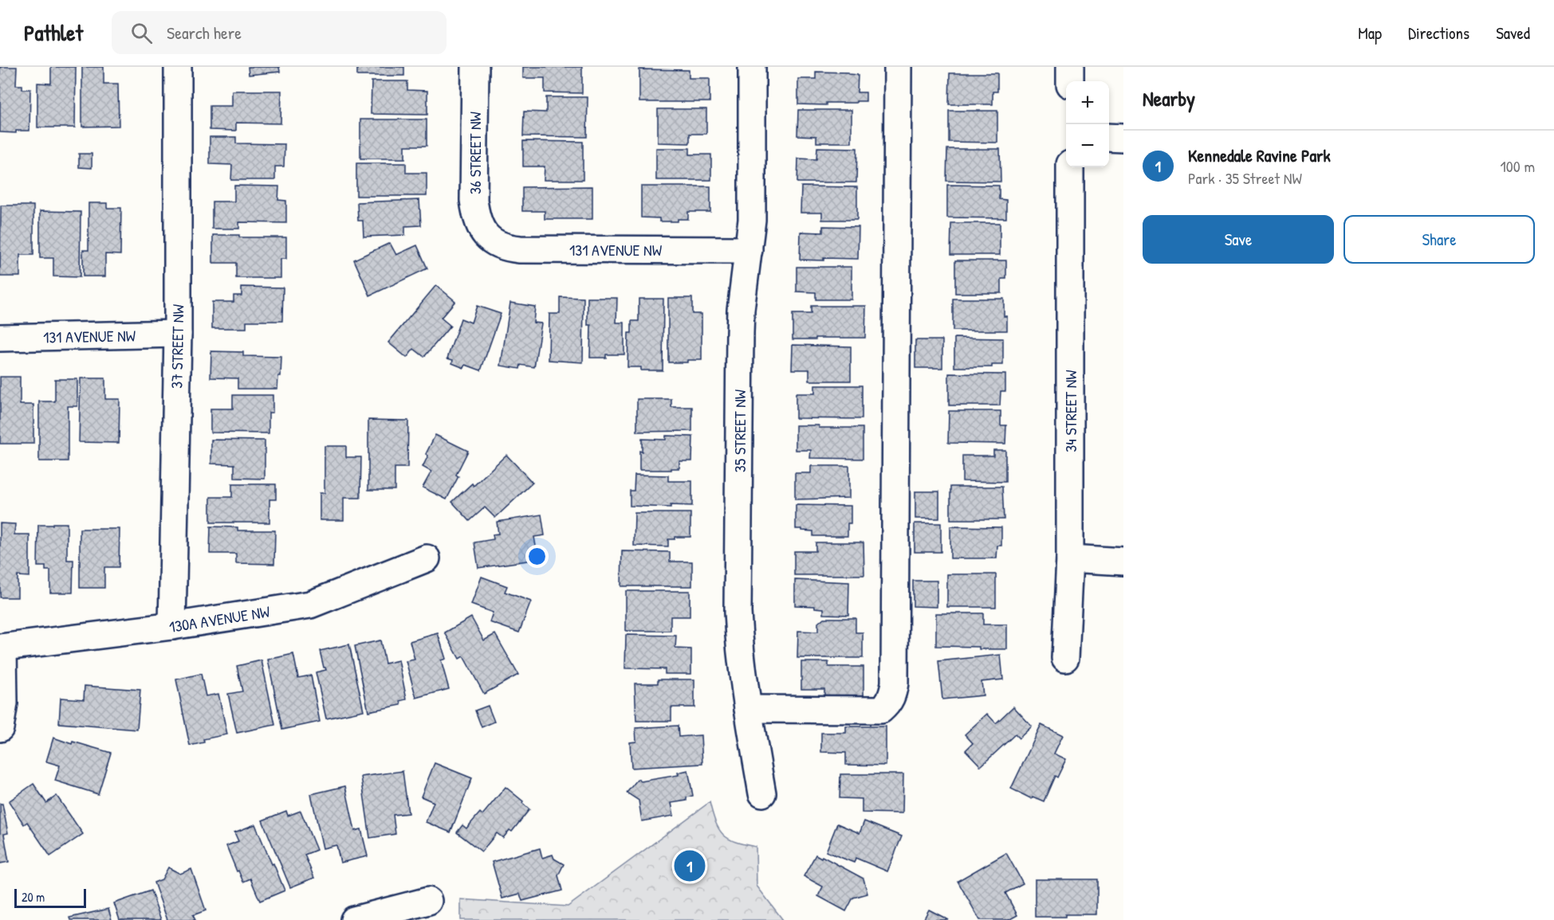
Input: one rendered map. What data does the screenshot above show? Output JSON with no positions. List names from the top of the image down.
{
  "streets": {
    "street": [
      "36 STREET NW",
      "131 AVENUE NW",
      "37 STREET NW",
      "34 STREET NW",
      "35 STREET NW",
      "130A AVENUE NW"
    ]
  },
  "crossings": [
    ["36 STREET NW", "131 AVENUE NW"],
    ["131 AVENUE NW", "37 STREET NW"],
    ["131 AVENUE NW", "35 STREET NW"],
    ["37 STREET NW", "130A AVENUE NW"]
  ],
  "scale_bar": "20 m",
  "page": {
    "header": "Pathlet",
    "search": "Search here",
    "nav": ["Map", "Directions", "Saved"],
    "heading": "Nearby",
    "map_buttons": ["+", "−"],
    "list": [
      {
        "mark": "1",
        "name": "Kennedale Ravine Park",
        "note": "Park · 35 Street NW",
        "value": "100 m"
      }
    ],
    "buttons": ["Save", "Share"],
    "pins": "1",
    "scale": "20 m"
  }
}
